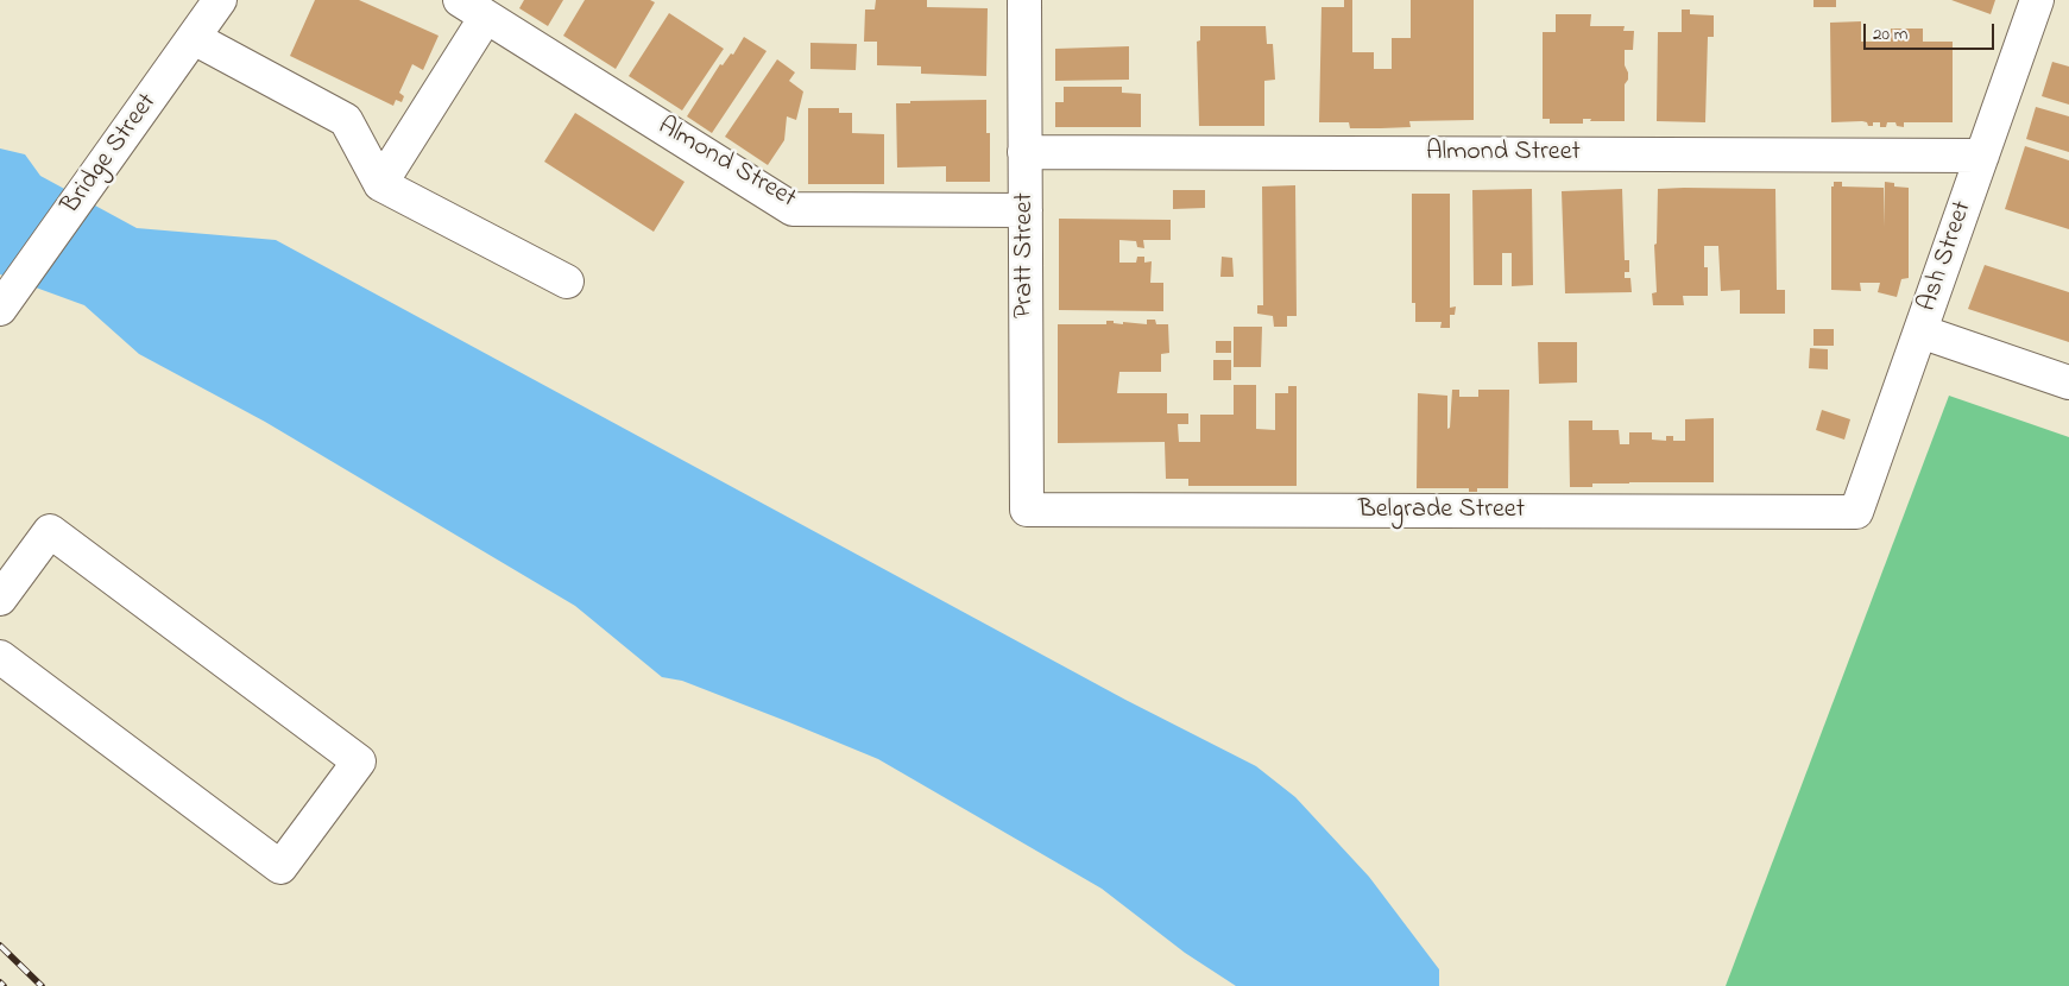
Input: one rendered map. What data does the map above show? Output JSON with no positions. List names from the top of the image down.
{
  "streets": {
    "street": [
      "Almond Street",
      "Bridge Street",
      "Pratt Street",
      "Ash Street",
      "Belgrade Street"
    ]
  },
  "crossings": [
    ["Almond Street", "Pratt Street"],
    ["Almond Street", "Ash Street"],
    ["Pratt Street", "Belgrade Street"],
    ["Ash Street", "Belgrade Street"]
  ],
  "scale_bar": "20 m"
}
